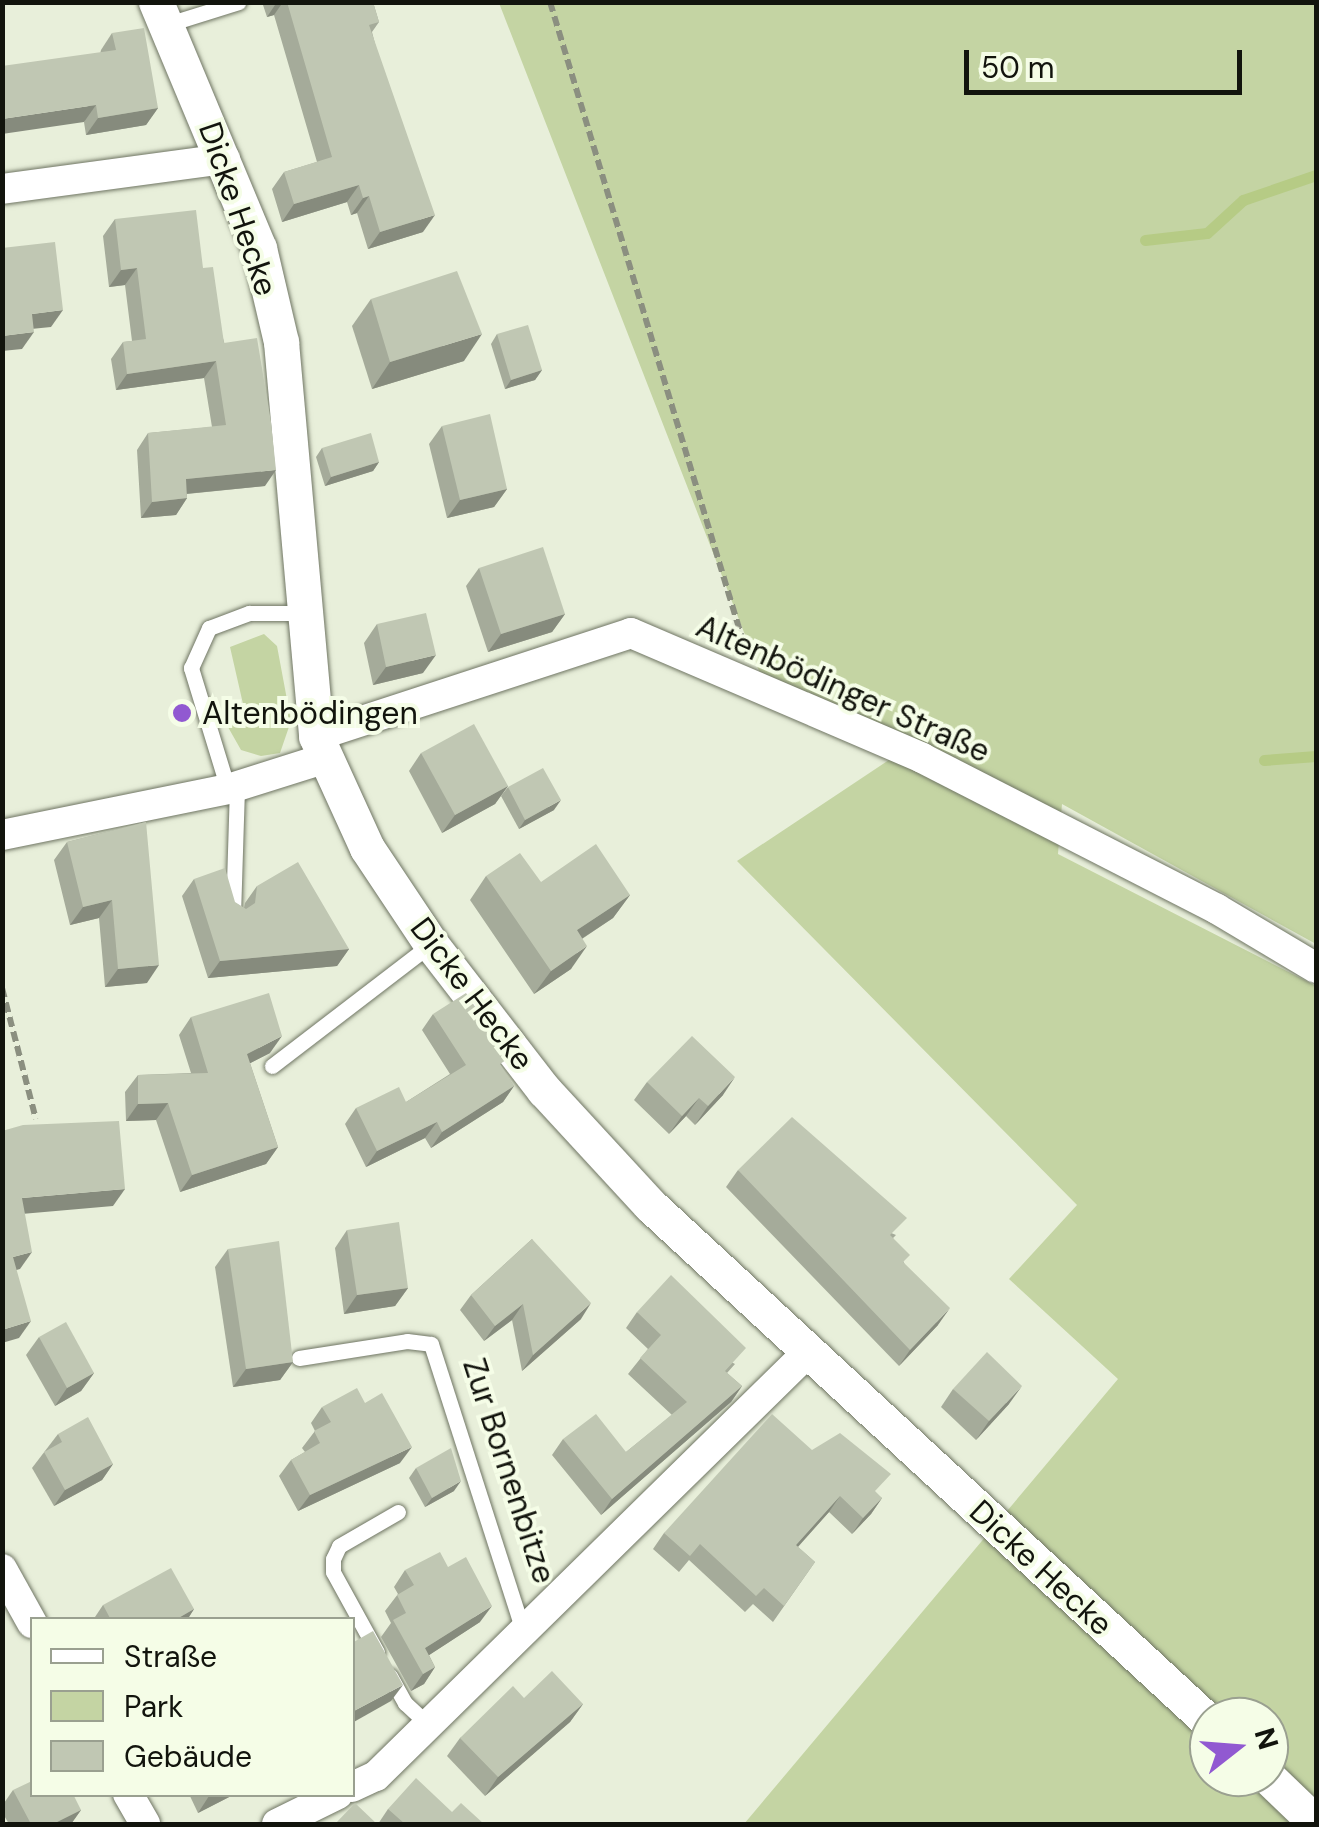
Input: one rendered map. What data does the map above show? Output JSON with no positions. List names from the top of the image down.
{
  "streets": {
    "street": ["Dicke Hecke", "Altenbödinger Straße", "Zur Bornenbitze"]
  },
  "crossings": [
    ["Dicke Hecke", "Altenbödinger Straße"],
    ["Dicke Hecke", "Zur Bornenbitze"]
  ],
  "places": ["Altenbödingen"],
  "legend": ["Straße", "Park", "Gebäude"],
  "scale_bar": "50 m",
  "north": "right"
}
